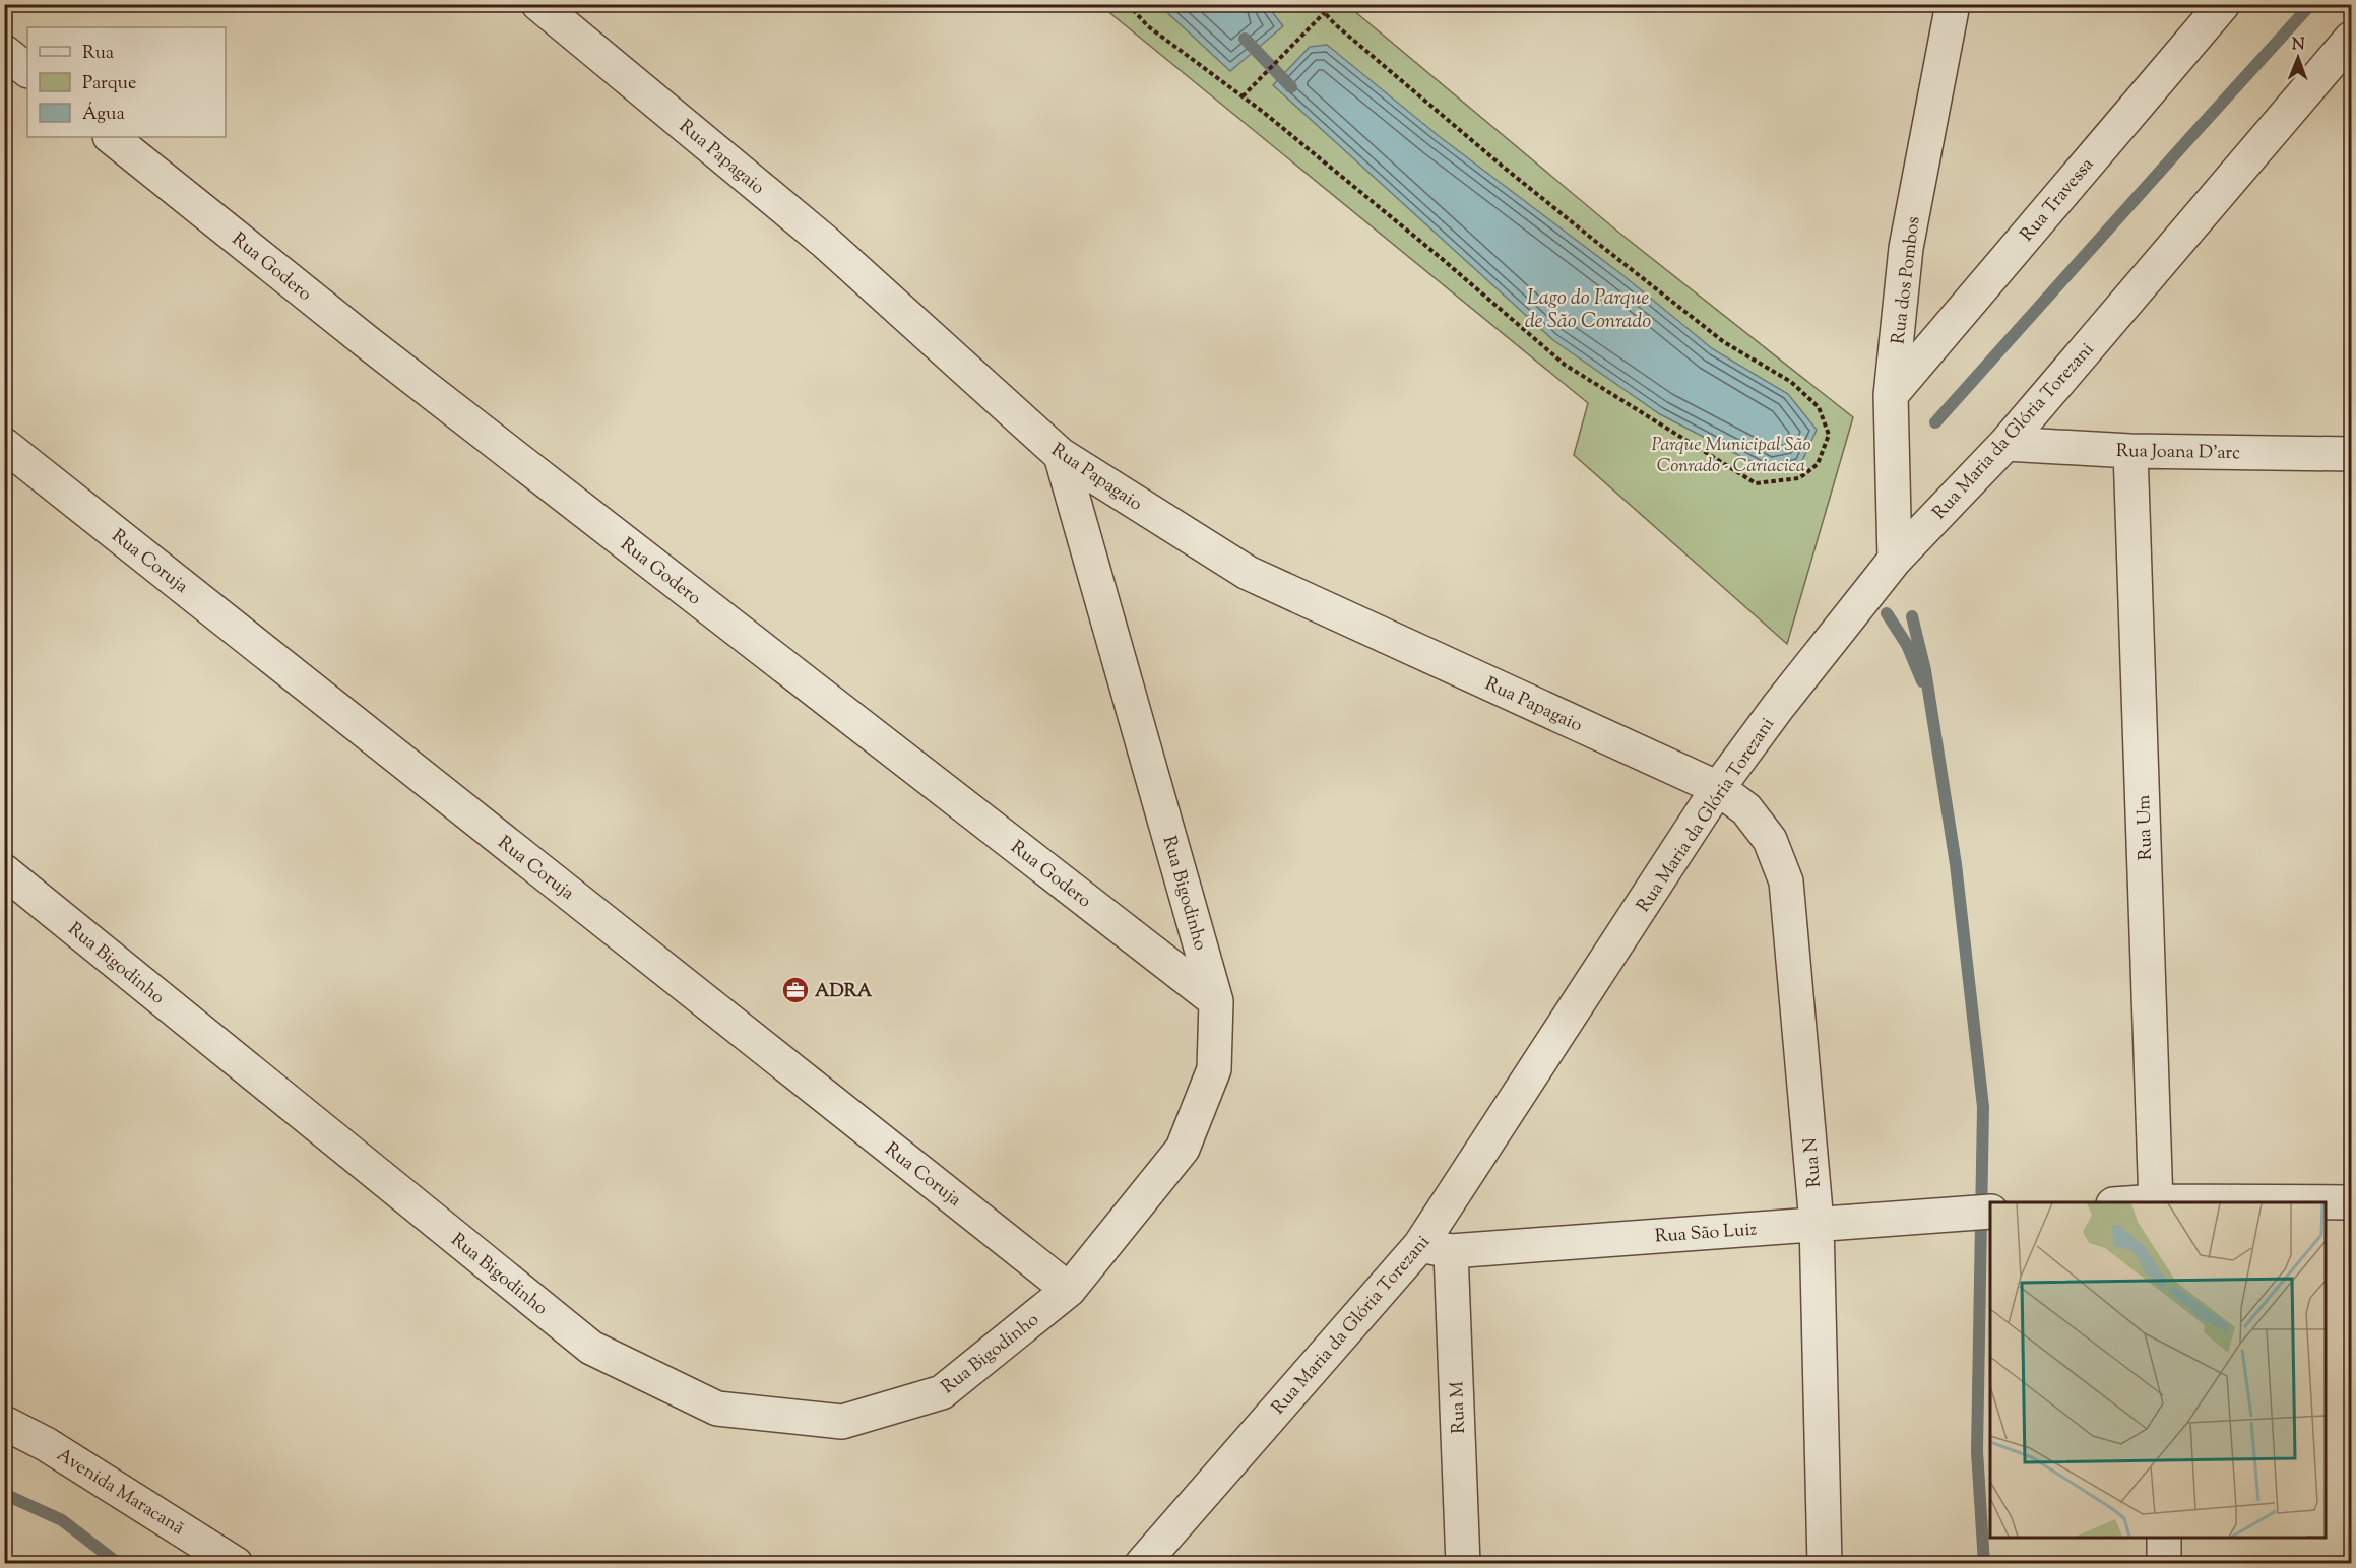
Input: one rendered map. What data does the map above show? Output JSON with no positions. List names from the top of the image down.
{
  "streets": {
    "street": [
      "Rua Papagaio",
      "Rua Travessa",
      "Rua Godero",
      "Rua dos Pombos",
      "Rua Maria da Glória Torezani",
      "Rua Joana D'arc",
      "Rua Coruja",
      "Rua Um",
      "Rua Bigodinho",
      "Rua N",
      "Rua São Luiz",
      "Rua M",
      "Avenida Maracanã"
    ]
  },
  "crossings": [
    ["Rua Papagaio", "Rua Maria da Glória Torezani"],
    ["Rua Papagaio", "Rua Bigodinho"],
    ["Rua Papagaio", "Rua N"],
    ["Rua Travessa", "Rua dos Pombos"],
    ["Rua Godero", "Rua Bigodinho"],
    ["Rua dos Pombos", "Rua Maria da Glória Torezani"],
    ["Rua Maria da Glória Torezani", "Rua Joana D'arc"],
    ["Rua Maria da Glória Torezani", "Rua N"],
    ["Rua Maria da Glória Torezani", "Rua São Luiz"],
    ["Rua Maria da Glória Torezani", "Rua M"],
    ["Rua Joana D'arc", "Rua Um"],
    ["Rua Coruja", "Rua Bigodinho"],
    ["Rua N", "Rua São Luiz"],
    ["Rua São Luiz", "Rua M"]
  ],
  "water": ["Lago do Parque de São Conrado"],
  "parks": ["Parque Municipal São Conrado - Cariacica"],
  "places": {
    "office": ["ADRA"]
  },
  "legend": ["Rua", "Parque", "Água"],
  "north": "top"
}
